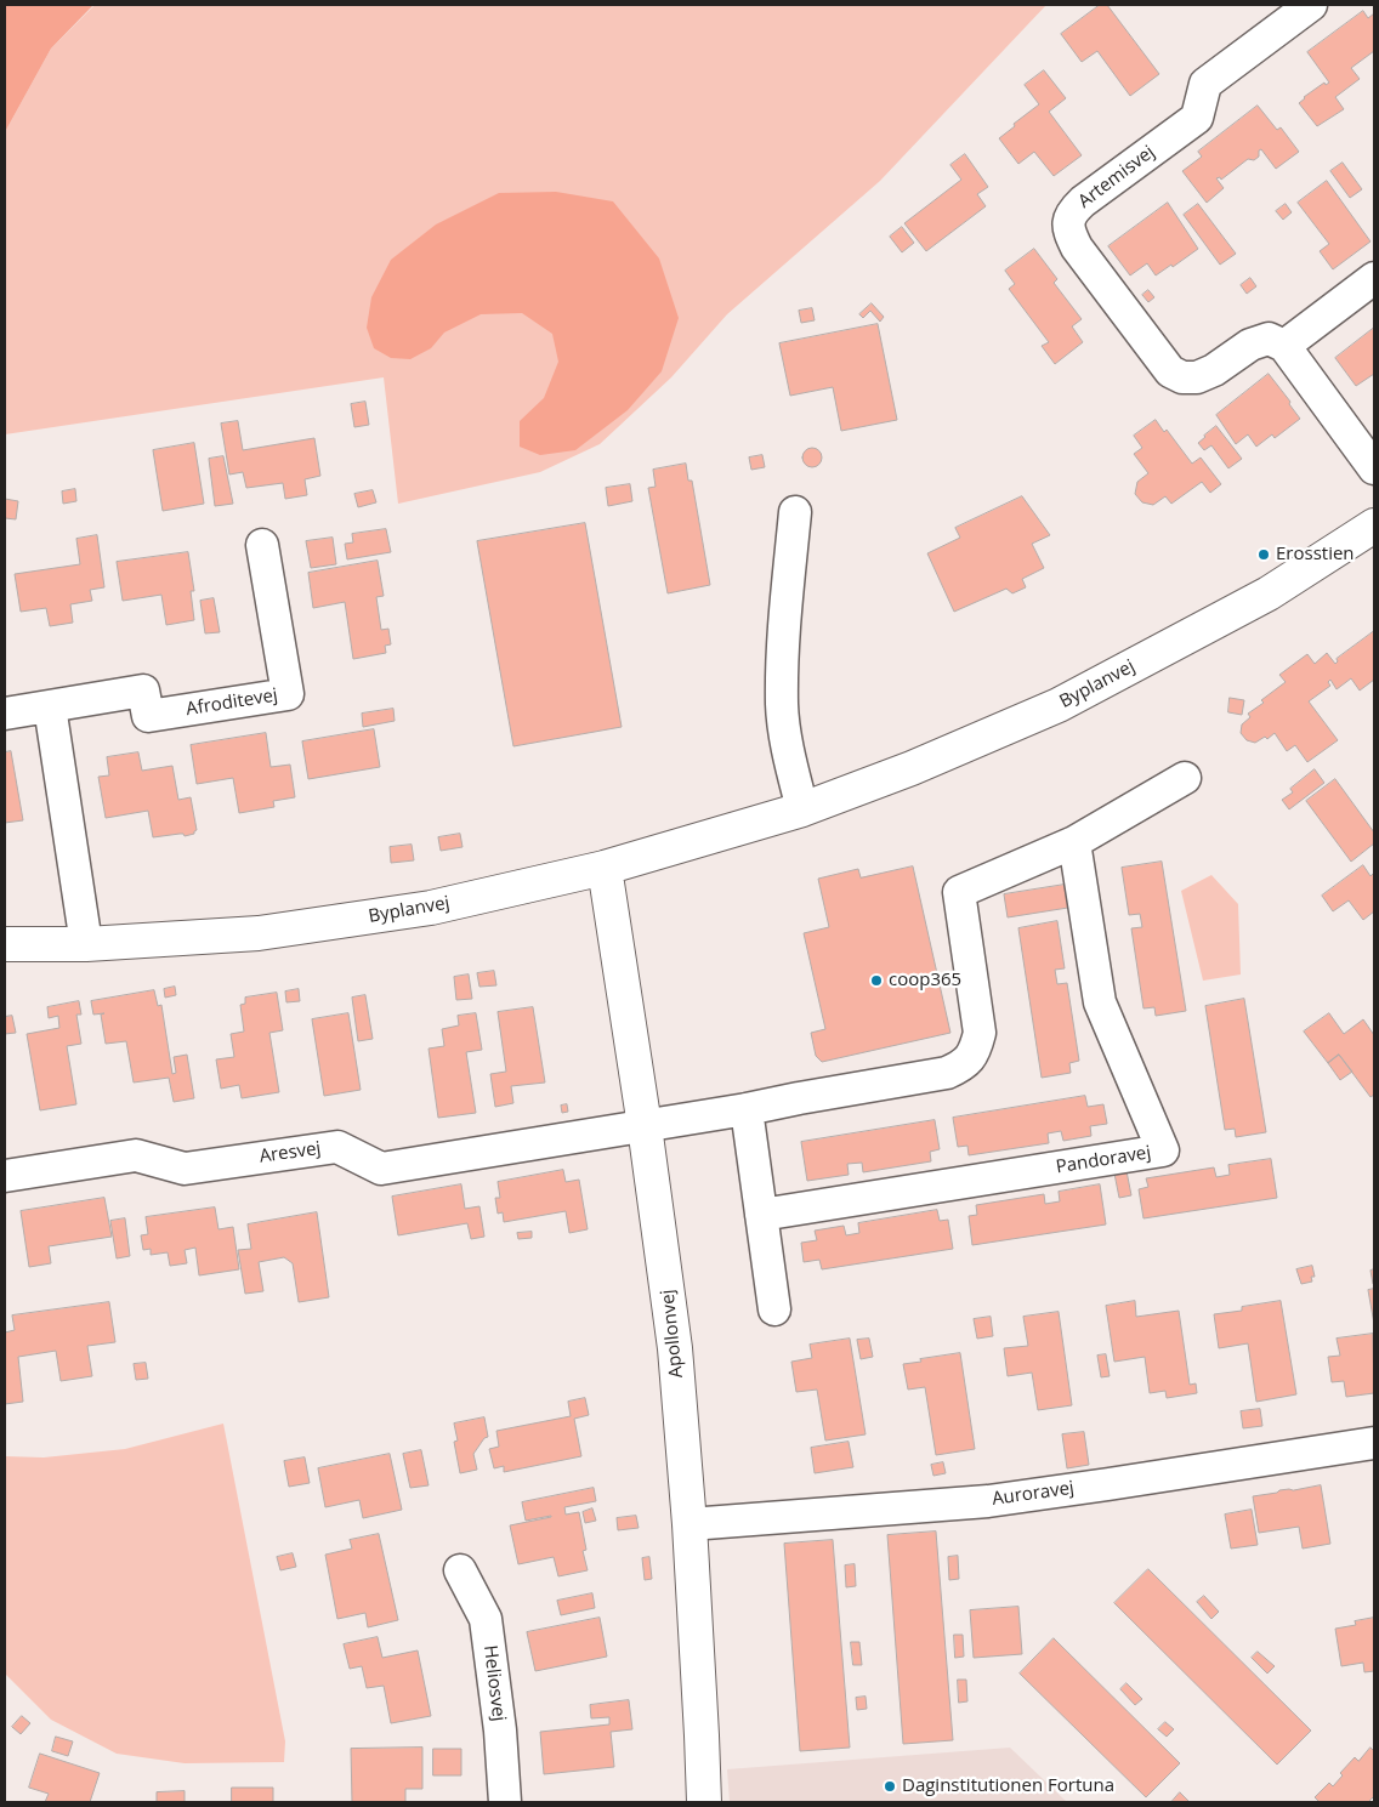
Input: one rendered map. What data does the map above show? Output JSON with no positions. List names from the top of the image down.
{
  "streets": {
    "street": [
      "Artemisvej",
      "Byplanvej",
      "Afroditevej",
      "Aresvej",
      "Pandoravej",
      "Apollonvej",
      "Auroravej",
      "Heliosvej"
    ]
  },
  "crossings": [
    ["Byplanvej", "Apollonvej"],
    ["Aresvej", "Apollonvej"],
    ["Apollonvej", "Auroravej"]
  ],
  "places": ["Erosstien", "coop365", "Daginstitutionen Fortuna"]
}
